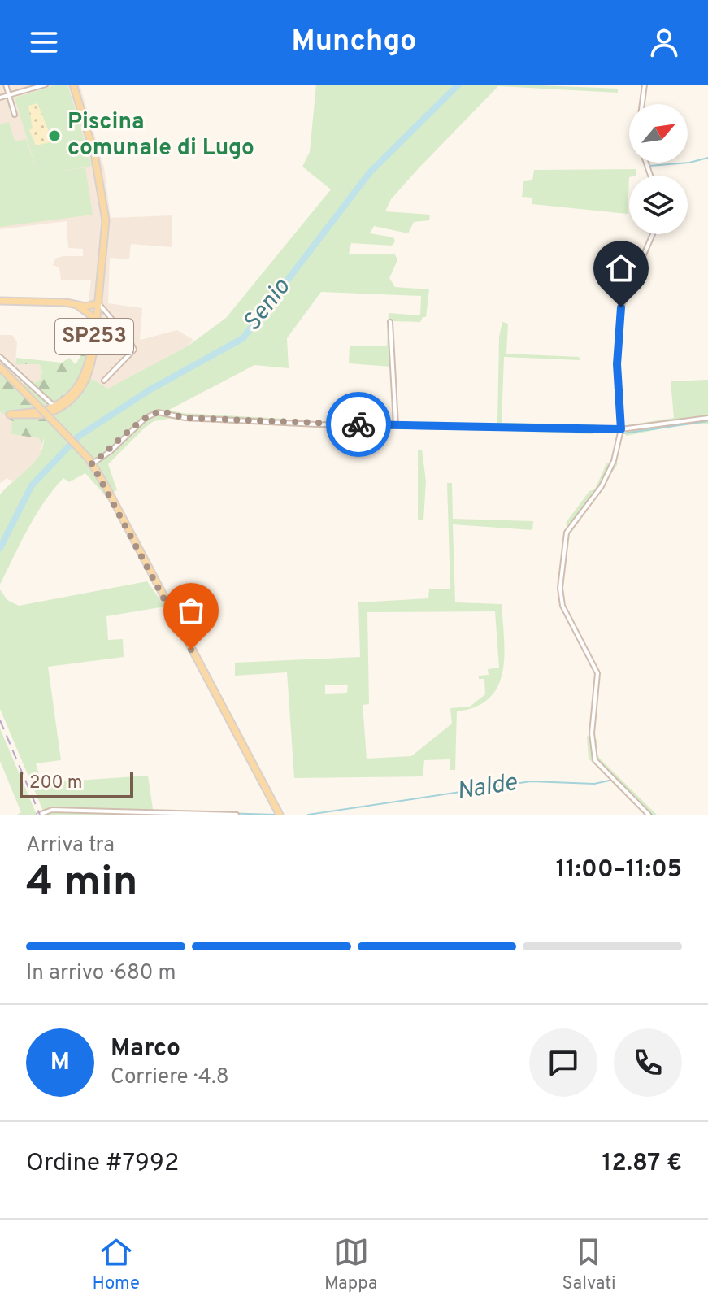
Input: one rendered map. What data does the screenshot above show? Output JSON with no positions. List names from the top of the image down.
{
  "streets": {
    "main road": ["SP253"]
  },
  "water": ["Senio", "Nalde"],
  "places": ["Piscina comunale di Lugo"],
  "scale_bar": "200 m",
  "north": "top right",
  "page": {
    "header": "Munchgo",
    "scale": "200 m",
    "heading": ["4 min", "Arriva tra", "11:00–11:05"],
    "panel": [
      "Marco",
      "Corriere · 4.8",
      "Ordine #7992",
      "12.87 €"
    ],
    "bar": "In arrivo · 680 m",
    "round": "M",
    "tabs": ["Home", "Mappa", "Salvati"]
  }
}
